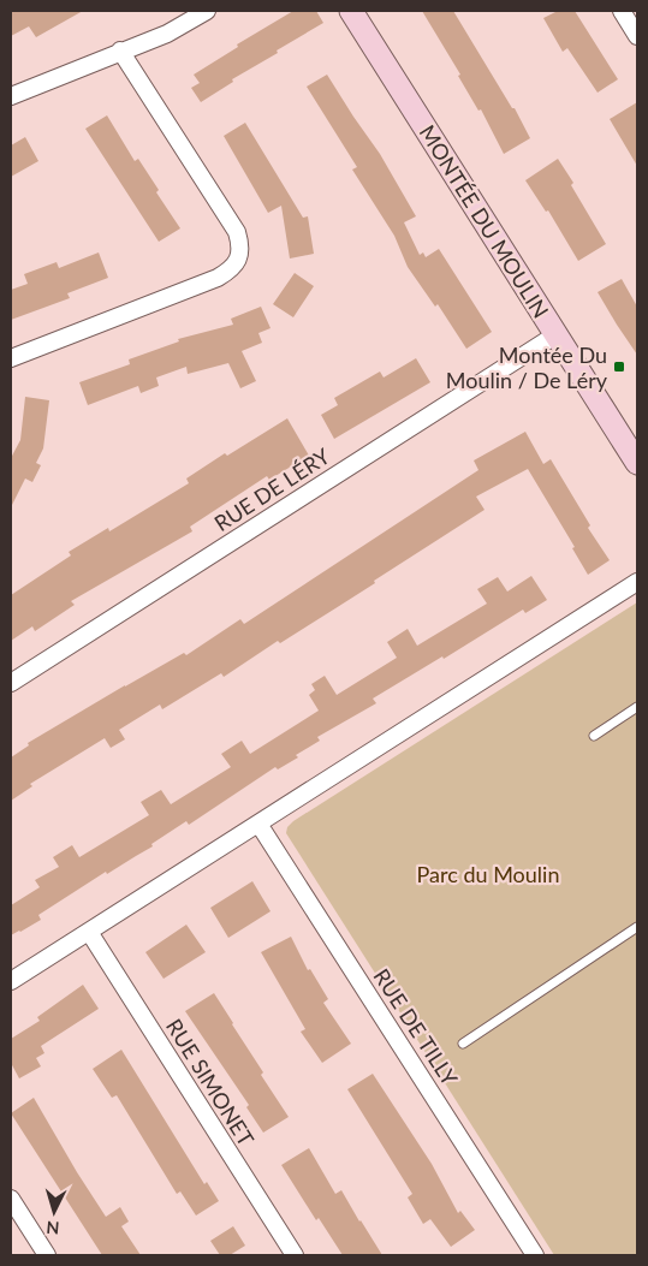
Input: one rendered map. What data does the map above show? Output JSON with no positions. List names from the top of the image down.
{
  "streets": {
    "street": [
      "MONTÉE DU MOULIN",
      "RUE DE LÉRY",
      "RUE DE TILLY",
      "RUE SIMONET"
    ]
  },
  "crossings": [
    ["MONTÉE DU MOULIN", "RUE DE LÉRY"]
  ],
  "parks": ["Parc du Moulin"],
  "places": {
    "transit": ["Montée Du Moulin / De Léry"]
  },
  "north": "bottom"
}
